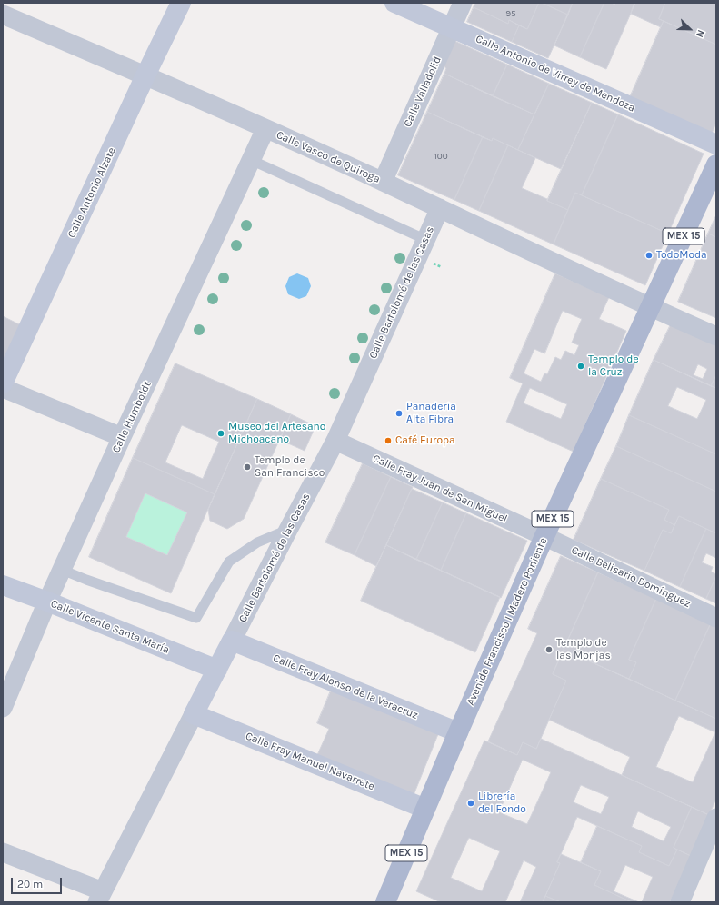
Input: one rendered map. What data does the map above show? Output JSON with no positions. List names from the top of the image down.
{
  "streets": {
    "main road": ["MEX 15", "Avenida Francisco I Madero Poniente"],
    "street": [
      "Calle Antonio de Virrey de Mendoza",
      "Calle Valladolid",
      "Calle Vasco de Quiroga",
      "Calle Antonio Alzate",
      "Calle Bartolomé de las Casas",
      "Calle Humboldt",
      "Calle Fray Juan de San Miguel",
      "Calle Belisario Domínguez",
      "Calle Vicente Santa María",
      "Calle Fray Alonso de la Veracruz",
      "Calle Fray Manuel Navarrete"
    ]
  },
  "crossings": [
    ["Calle Antonio de Virrey de Mendoza", "Calle Valladolid"],
    ["Calle Valladolid", "Calle Vasco de Quiroga"],
    ["Calle Vasco de Quiroga", "Calle Antonio Alzate"],
    ["Calle Vasco de Quiroga", "Calle Bartolomé de las Casas"],
    ["Calle Vasco de Quiroga", "Calle Humboldt"],
    ["Calle Vasco de Quiroga", "Avenida Francisco I Madero Poniente"],
    ["Calle Bartolomé de las Casas", "Calle Fray Juan de San Miguel"],
    ["Calle Bartolomé de las Casas", "Calle Vicente Santa María"],
    ["Calle Bartolomé de las Casas", "Calle Fray Alonso de la Veracruz"],
    ["Calle Bartolomé de las Casas", "Calle Fray Manuel Navarrete"],
    ["Calle Humboldt", "Calle Vicente Santa María"],
    ["Calle Fray Juan de San Miguel", "Calle Belisario Domínguez"],
    ["Calle Fray Juan de San Miguel", "Avenida Francisco I Madero Poniente"],
    ["Calle Belisario Domínguez", "Avenida Francisco I Madero Poniente"],
    ["Avenida Francisco I Madero Poniente", "Calle Fray Alonso de la Veracruz"],
    ["Avenida Francisco I Madero Poniente", "Calle Fray Manuel Navarrete"]
  ],
  "places": [
    "TodoModa",
    "Templo de la Cruz",
    "Panaderia Alta Fibra",
    "Museo del Artesano Michoacano",
    "Café Europa",
    "Templo de San Francisco",
    "Templo de las Monjas",
    "Librería del Fondo"
  ],
  "house_numbers": ["95", "100"],
  "scale_bar": "20 m",
  "north": "bottom right"
}
